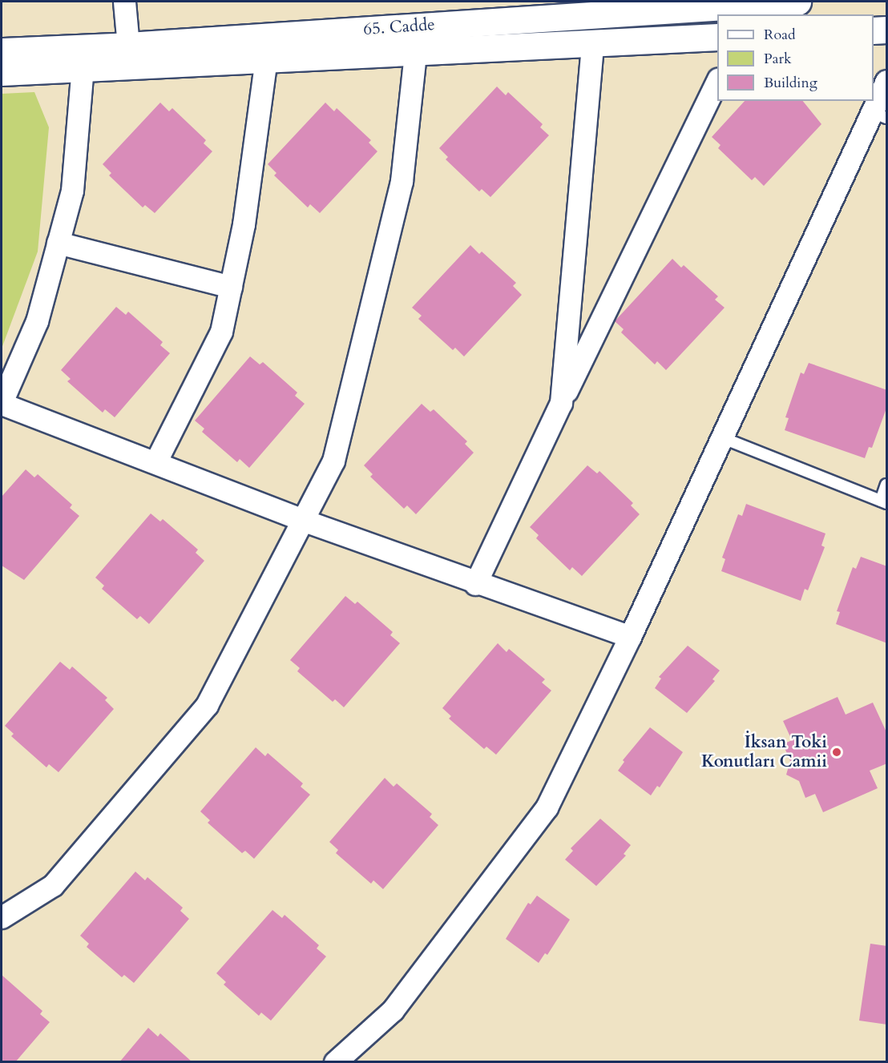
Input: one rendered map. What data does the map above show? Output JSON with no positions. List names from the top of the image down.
{
  "streets": {
    "main road": ["65. Cadde"]
  },
  "places": ["İksan Toki Konutları Camii"],
  "legend": ["Road", "Park", "Building"]
}
